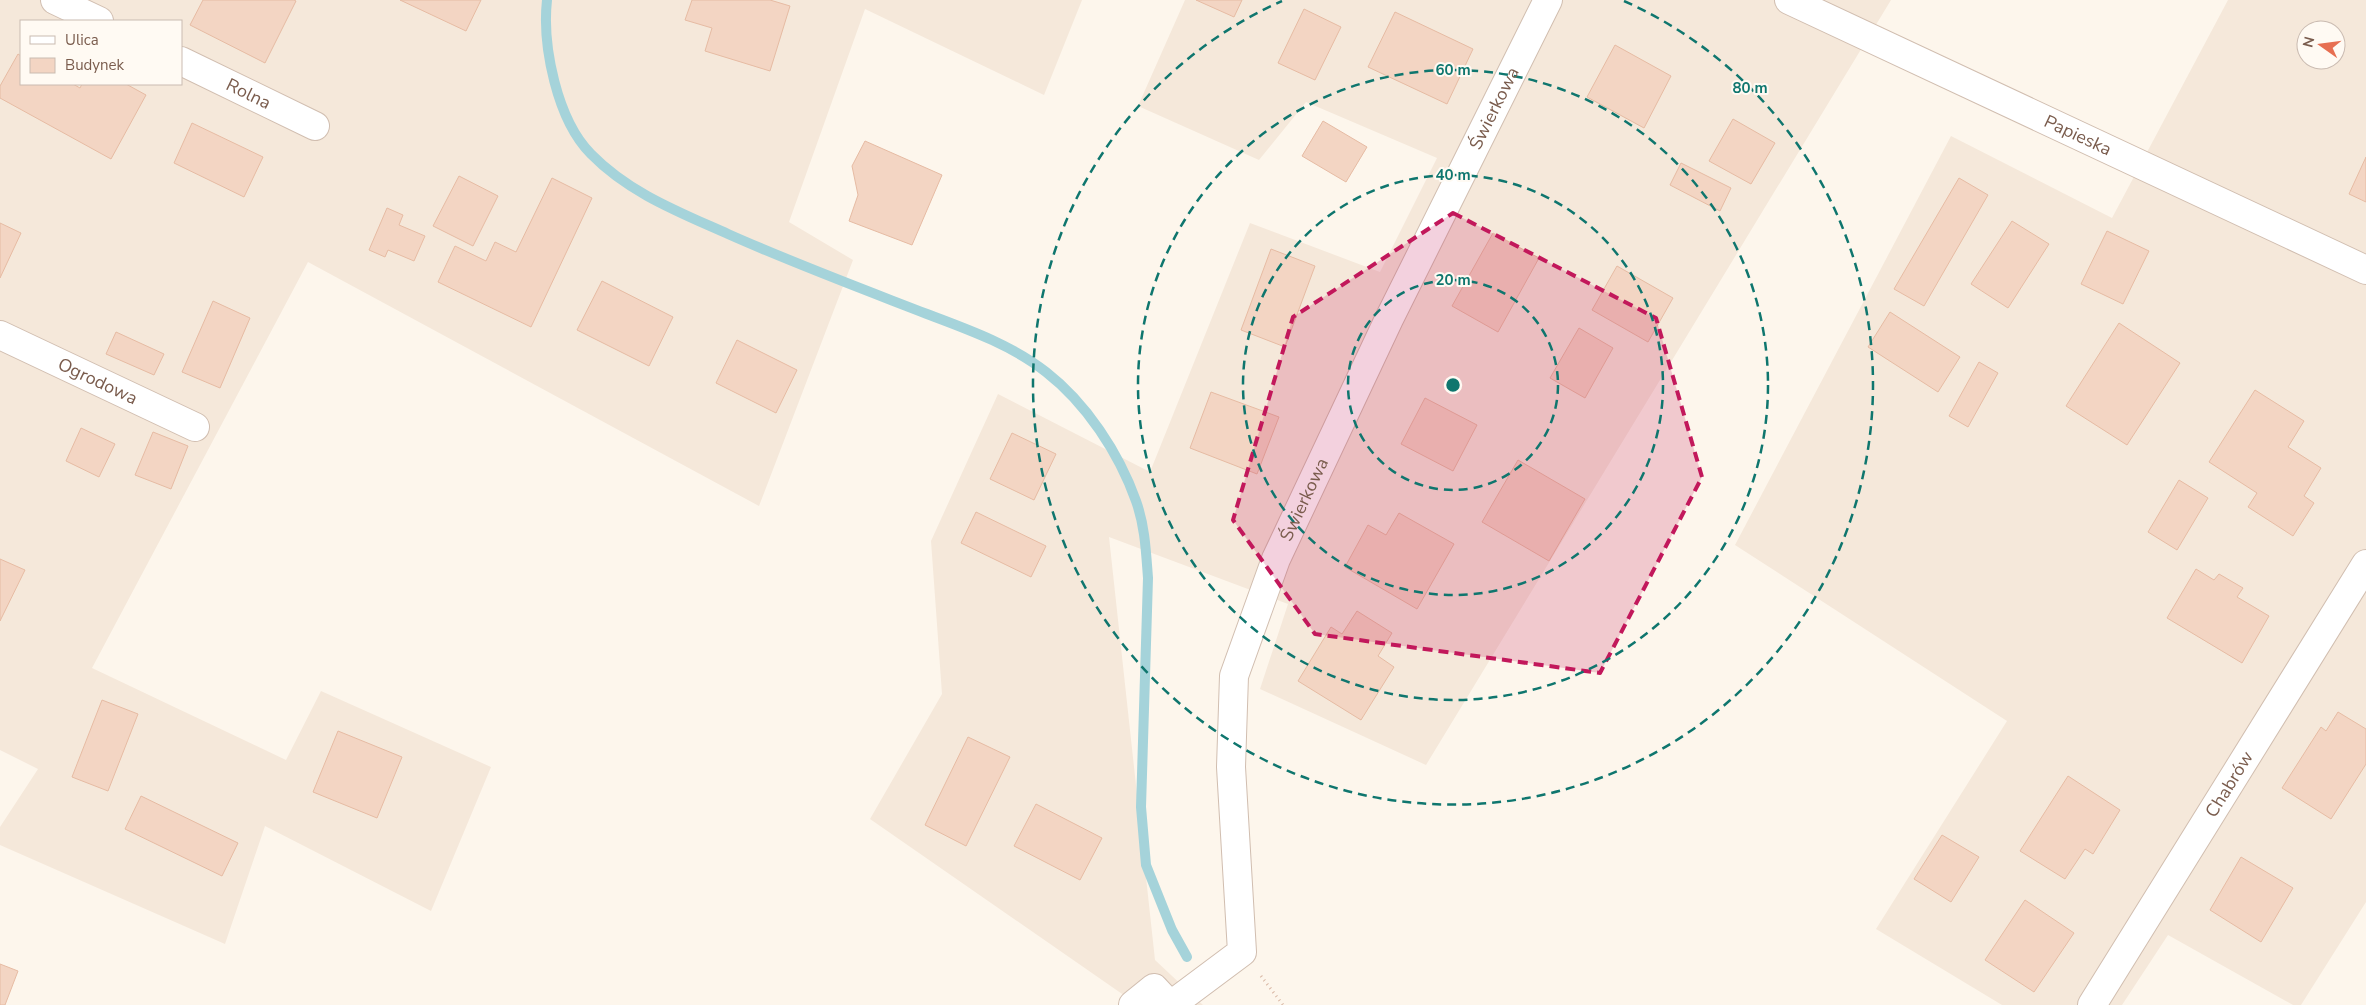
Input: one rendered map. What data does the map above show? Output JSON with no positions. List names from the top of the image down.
{
  "streets": {
    "street": [
      "Rolna",
      "Świerkowa",
      "Papieska",
      "Ogrodowa",
      "Chabrów"
    ]
  },
  "legend": ["Ulica", "Budynek"],
  "north": "left",
  "rings": [
    "60 m",
    "80 m",
    "40 m",
    "20 m"
  ]
}
